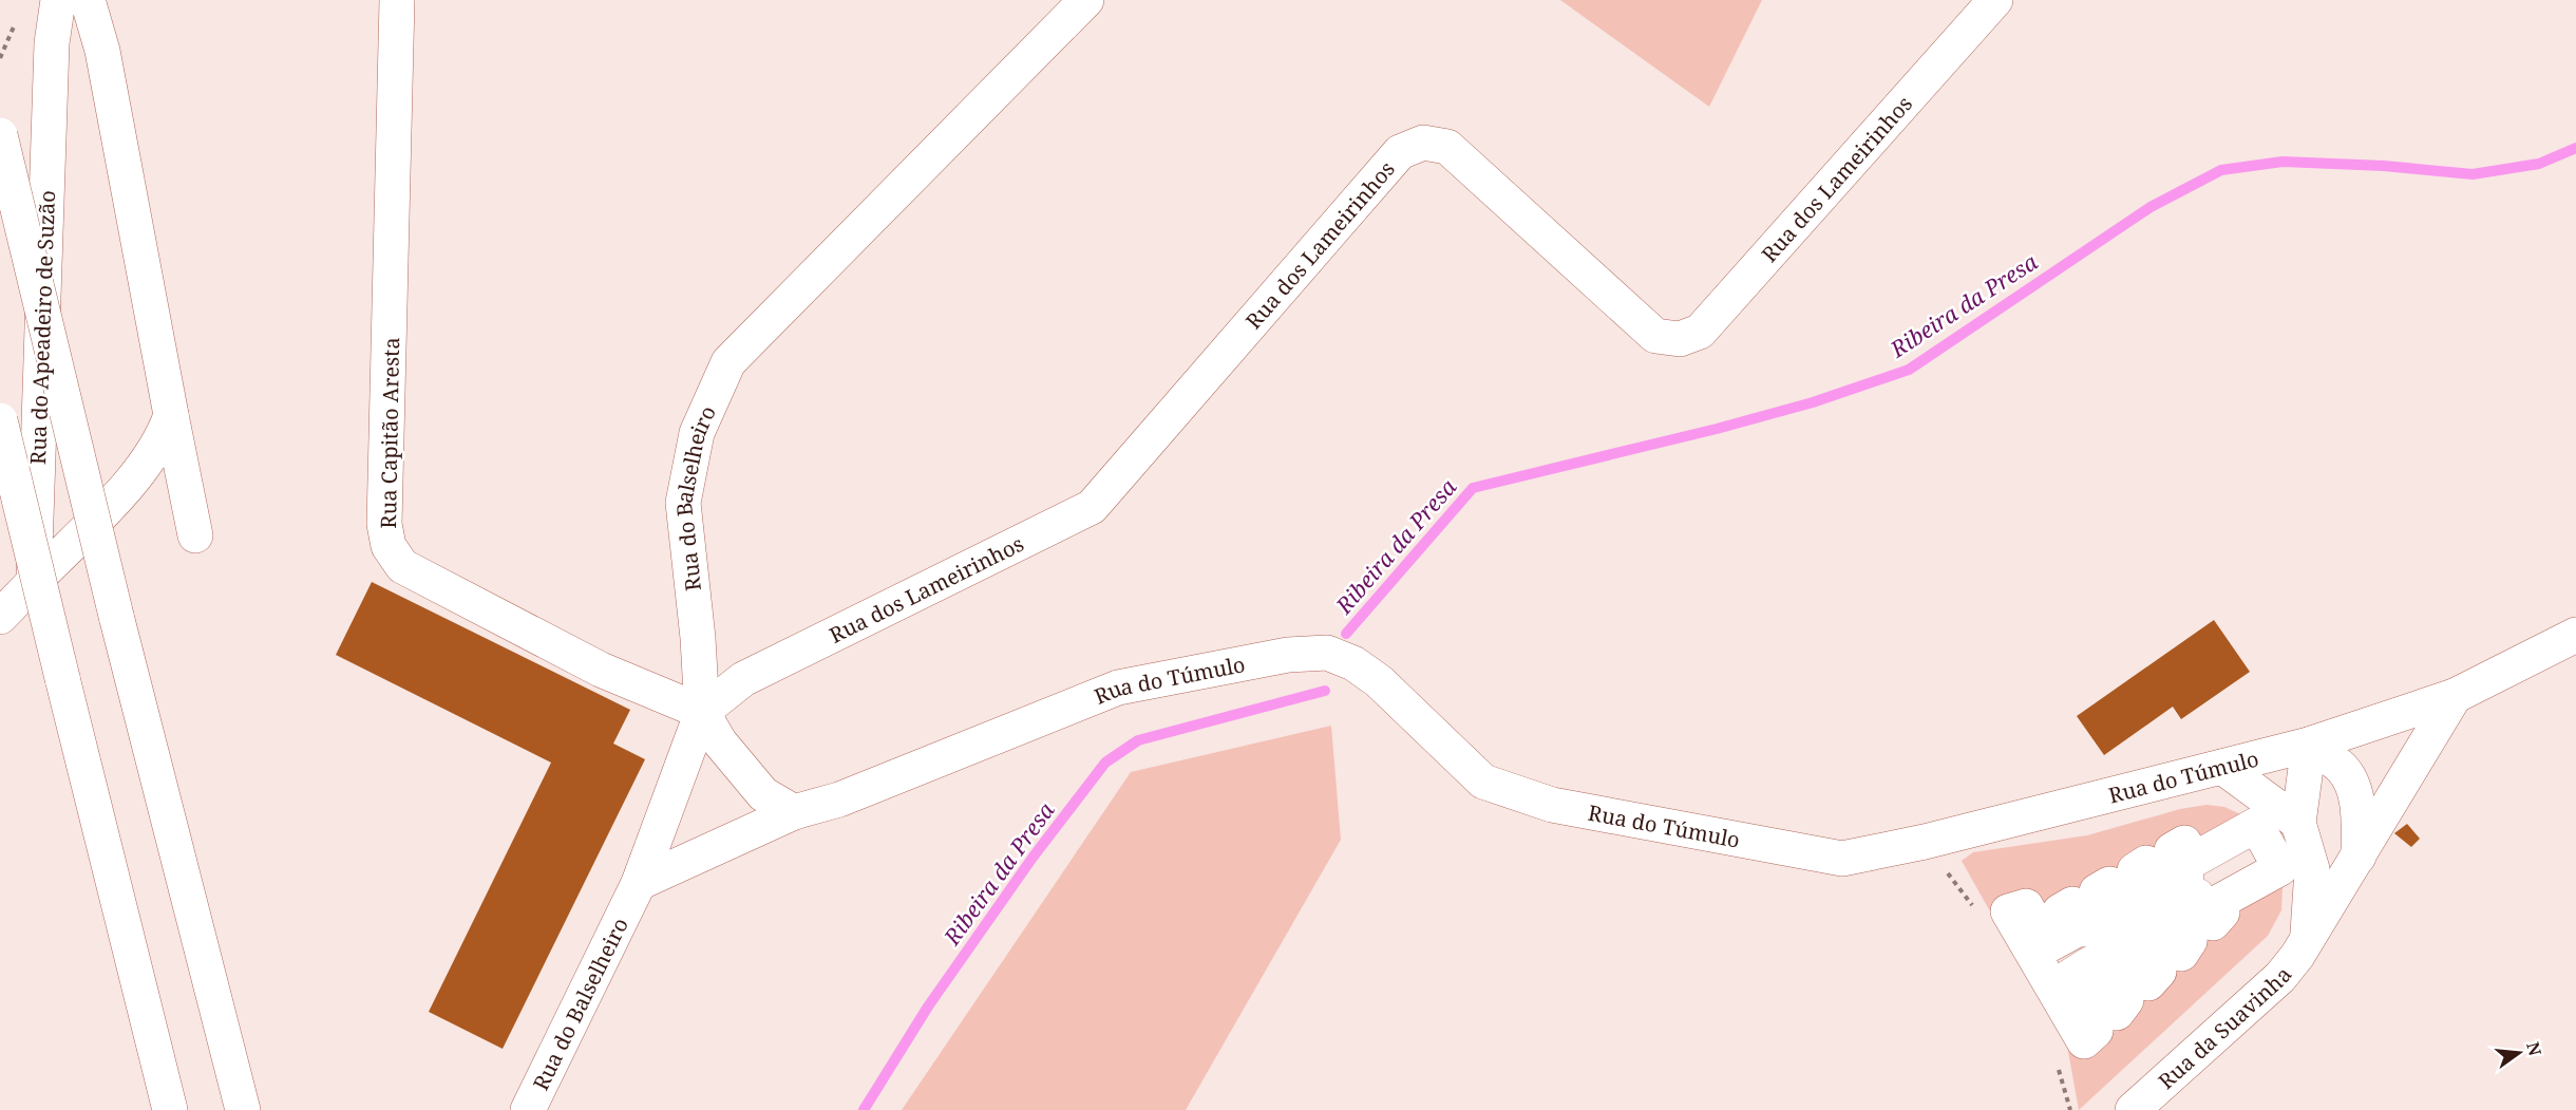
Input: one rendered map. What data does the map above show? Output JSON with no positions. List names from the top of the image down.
{
  "streets": {
    "main road": [
      "Rua dos Lameirinhos",
      "Rua do Apeadeiro de Suzão",
      "Rua Capitão Aresta",
      "Rua do Balselheiro",
      "Rua do Túmulo",
      "Rua da Suavinha"
    ]
  },
  "crossings": [
    ["Rua dos Lameirinhos", "Rua Capitão Aresta"],
    ["Rua dos Lameirinhos", "Rua do Balselheiro"],
    ["Rua Capitão Aresta", "Rua do Balselheiro"],
    ["Rua do Balselheiro", "Rua do Túmulo"],
    ["Rua do Túmulo", "Rua da Suavinha"]
  ],
  "water": ["Ribeira da Presa"],
  "north": "right"
}
